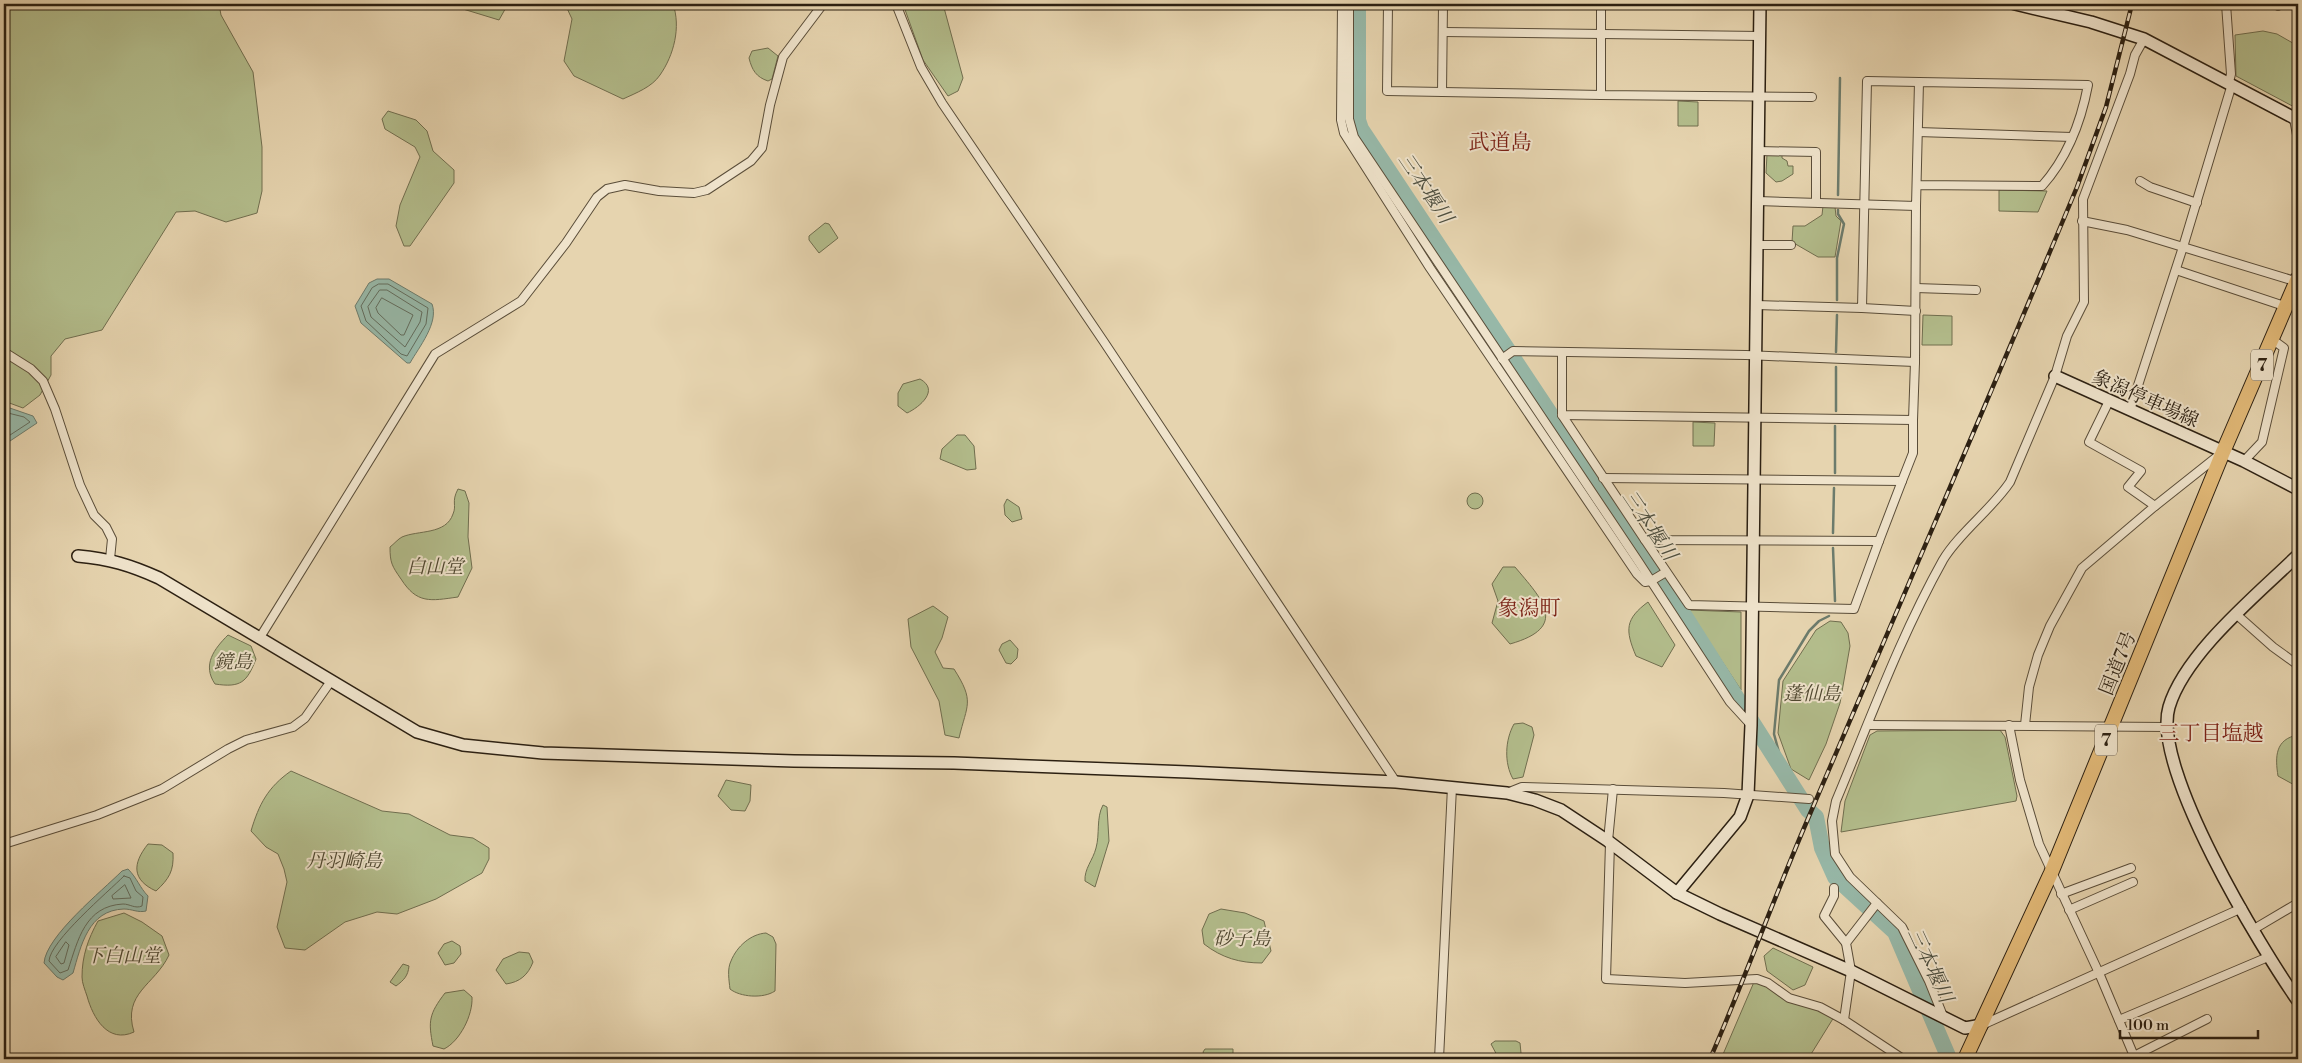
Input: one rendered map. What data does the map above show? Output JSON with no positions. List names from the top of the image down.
{
  "streets": {
    "highway": ["7", "国道7号"],
    "street": ["象潟停車場線"]
  },
  "crossings": [
    ["象潟停車場線", "国道7号"]
  ],
  "districts": ["武道島", "象潟町", "三丁目塩越"],
  "water": ["三本堰川"],
  "parks": [
    "白山堂",
    "鏡島",
    "蓬仙島",
    "丹羽崎島",
    "砂子島",
    "下白山堂"
  ],
  "scale_bar": "100 m"
}
